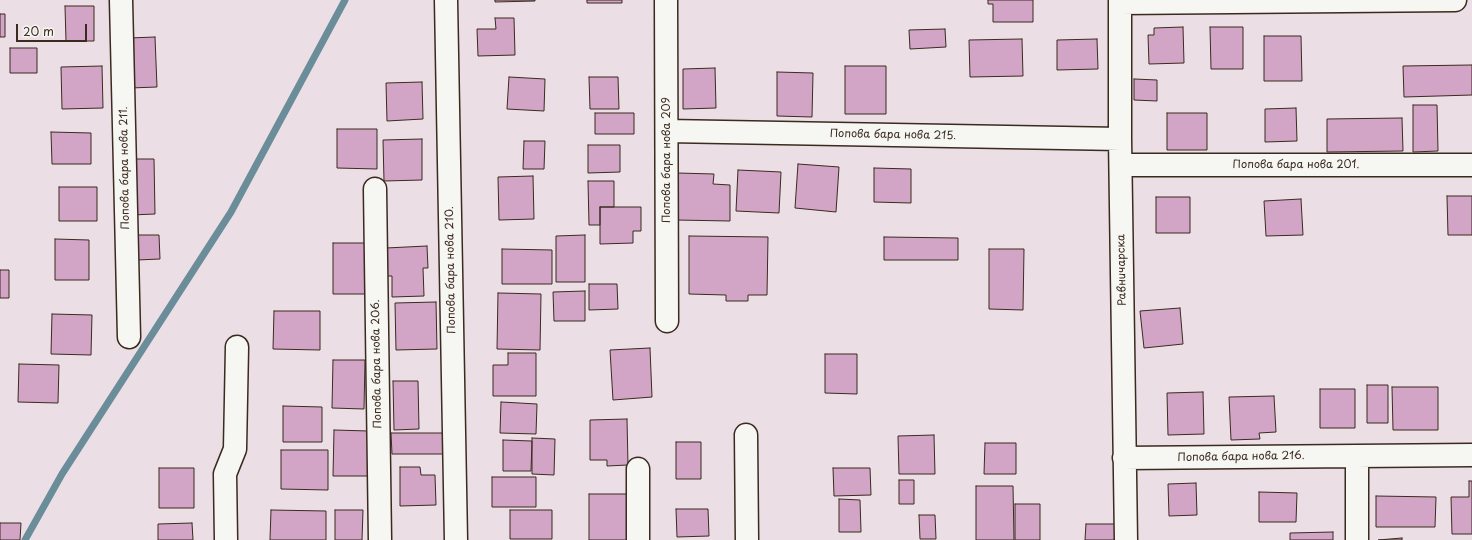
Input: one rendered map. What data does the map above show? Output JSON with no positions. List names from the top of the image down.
{
  "streets": {
    "street": [
      "Попова бара нова 215.",
      "Попова бара нова 209",
      "Попова бара нова 201.",
      "Попова бара нова 211.",
      "Попова бара нова 210.",
      "Равничарска",
      "Попова бара нова 206.",
      "Попова бара нова 216."
    ]
  },
  "crossings": [
    ["Попова бара нова 215.", "Попова бара нова 209"],
    ["Попова бара нова 215.", "Равничарска"],
    ["Попова бара нова 201.", "Равничарска"],
    ["Равничарска", "Попова бара нова 216."]
  ],
  "scale_bar": "20 m"
}
